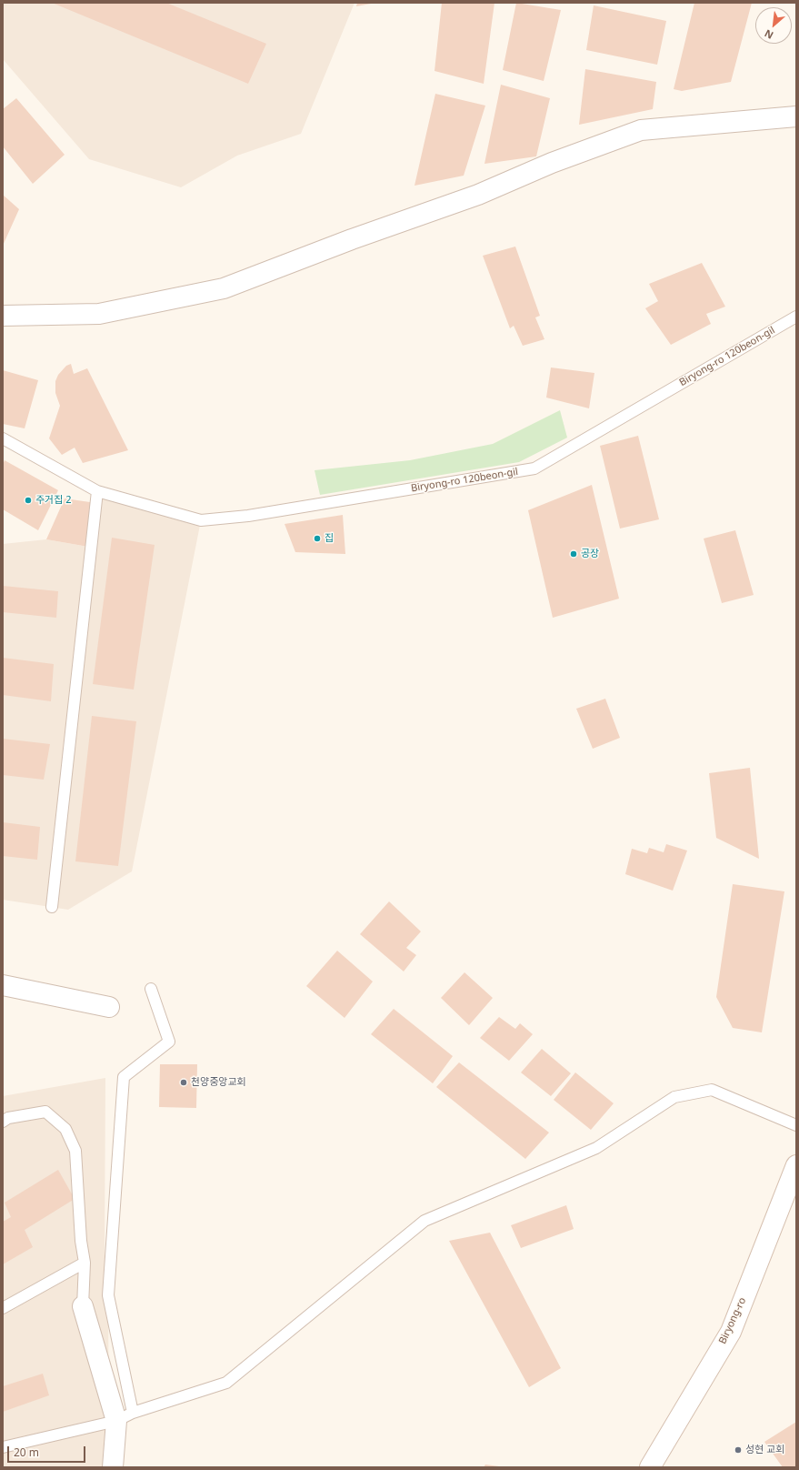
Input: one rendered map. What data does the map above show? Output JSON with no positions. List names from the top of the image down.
{
  "streets": {
    "street": ["Biryong-ro"],
    "lane": ["Biryong-ro 120beon-gil"]
  },
  "places": [
    "주거집 2",
    "집",
    "공장",
    "천양중앙교회",
    "성현 교회"
  ],
  "scale_bar": "20 m",
  "north": "bottom left"
}
